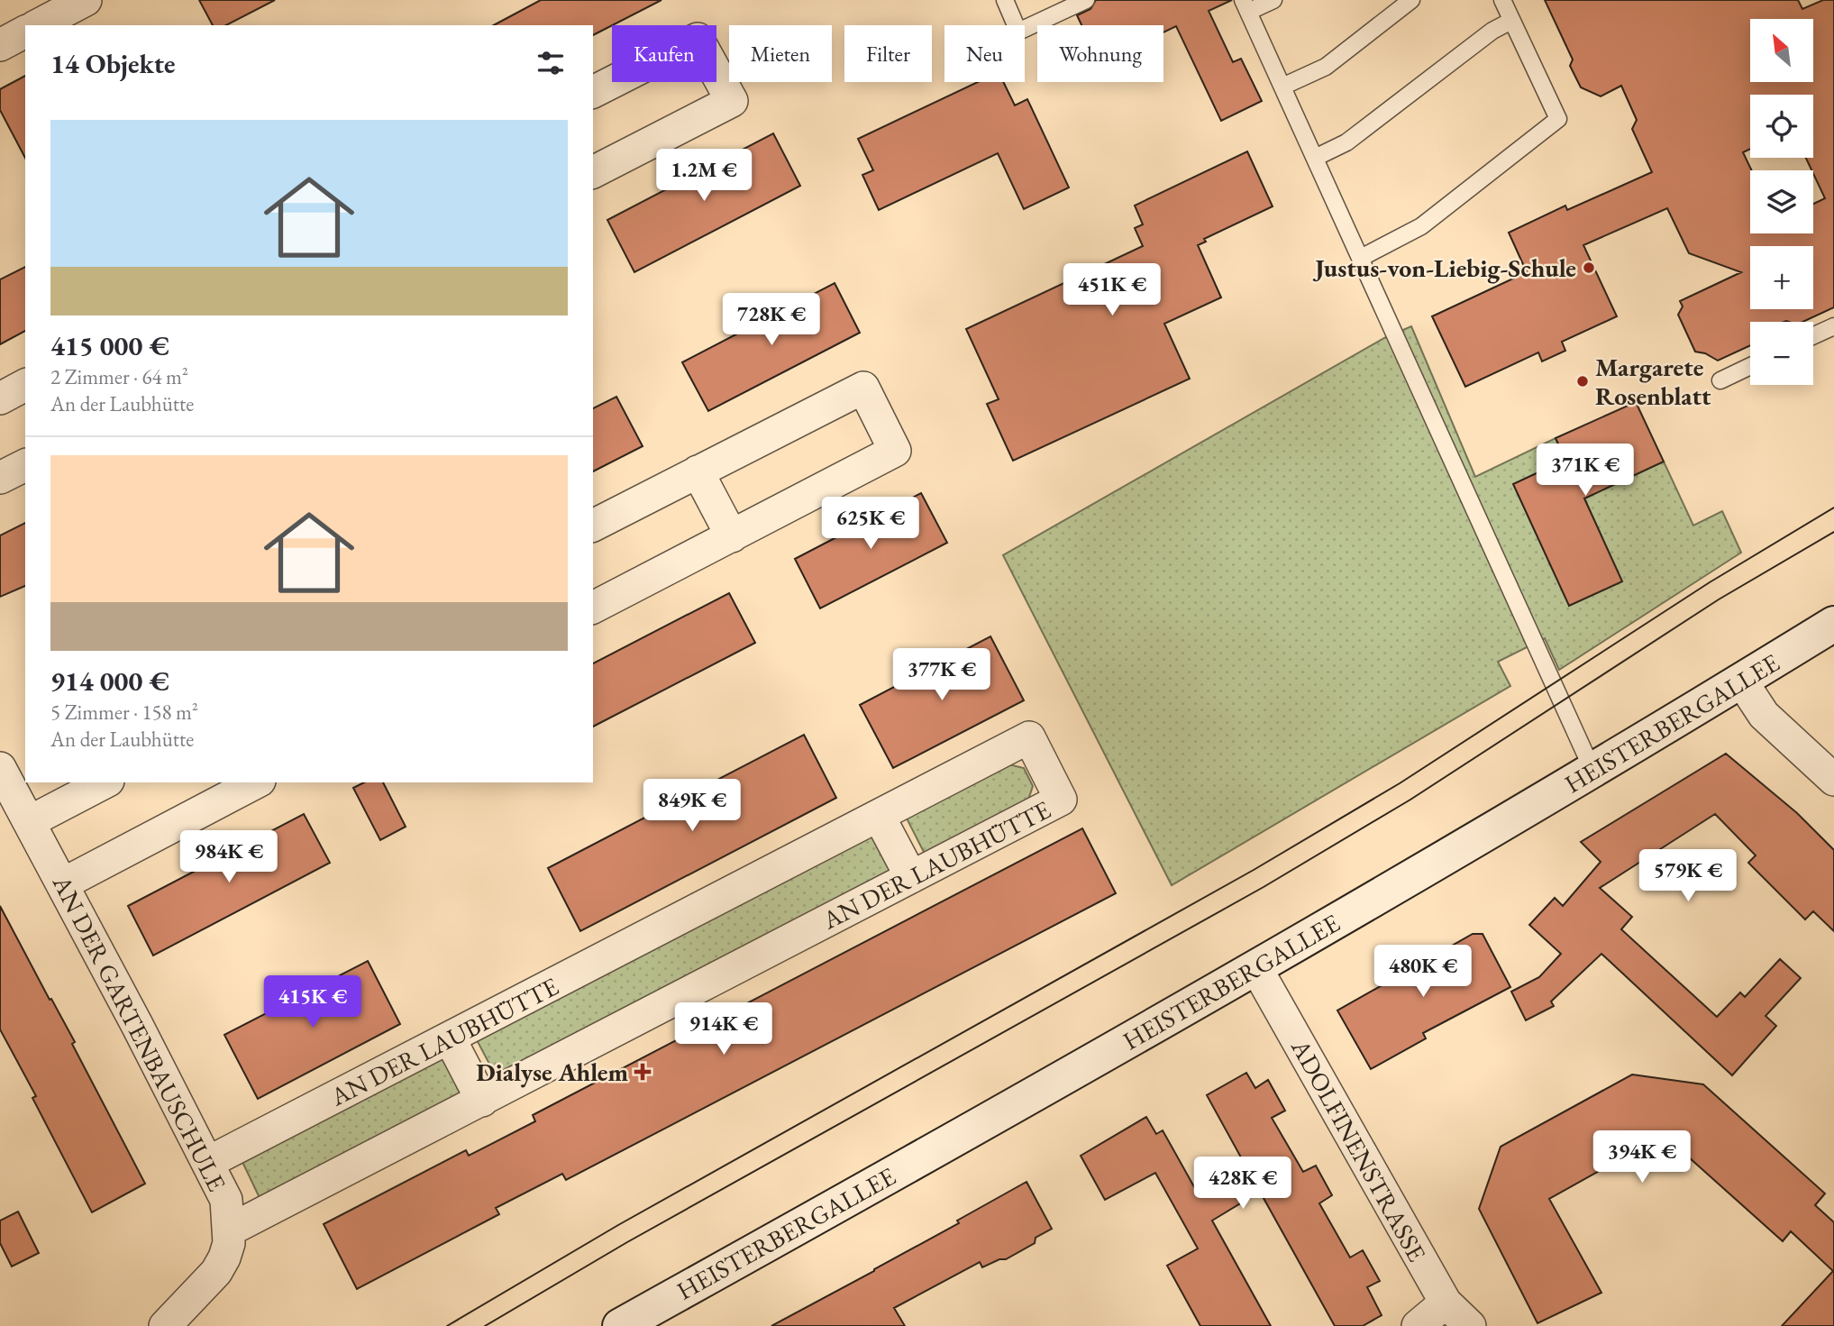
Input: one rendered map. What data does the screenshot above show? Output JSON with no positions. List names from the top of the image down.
{
  "streets": {
    "main road": ["HEISTERBERGALLEE"],
    "street": ["AN DER LAUBHÜTTE", "AN DER GARTENBAUSCHULE", "ADOLFINENSTRASSE"]
  },
  "crossings": [
    ["HEISTERBERGALLEE", "ADOLFINENSTRASSE"],
    ["AN DER LAUBHÜTTE", "AN DER GARTENBAUSCHULE"]
  ],
  "places": {
    "other": ["Justus-von-Liebig-Schule", "Margarete Rosenblatt"],
    "health": ["Dialyse Ahlem"]
  },
  "north": "top left",
  "page": {
    "map_buttons": ["+", "−"],
    "chip": [
      "Kaufen",
      "Mieten",
      "Filter",
      "Neu",
      "Wohnung"
    ],
    "heading": "14 Objekte",
    "list": [
      {
        "name": "415 000 €",
        "note": "2 Zimmer · 64 m² · An der Laubhütte"
      },
      {
        "name": "914 000 €",
        "note": "5 Zimmer · 158 m² · An der Laubhütte"
      }
    ],
    "price": [
      "1.2M €",
      "451K €",
      "728K €",
      "371K €",
      "625K €",
      "377K €",
      "849K €",
      "984K €",
      "579K €",
      "480K €",
      "415K €",
      "914K €",
      "394K €",
      "428K €"
    ]
  }
}
